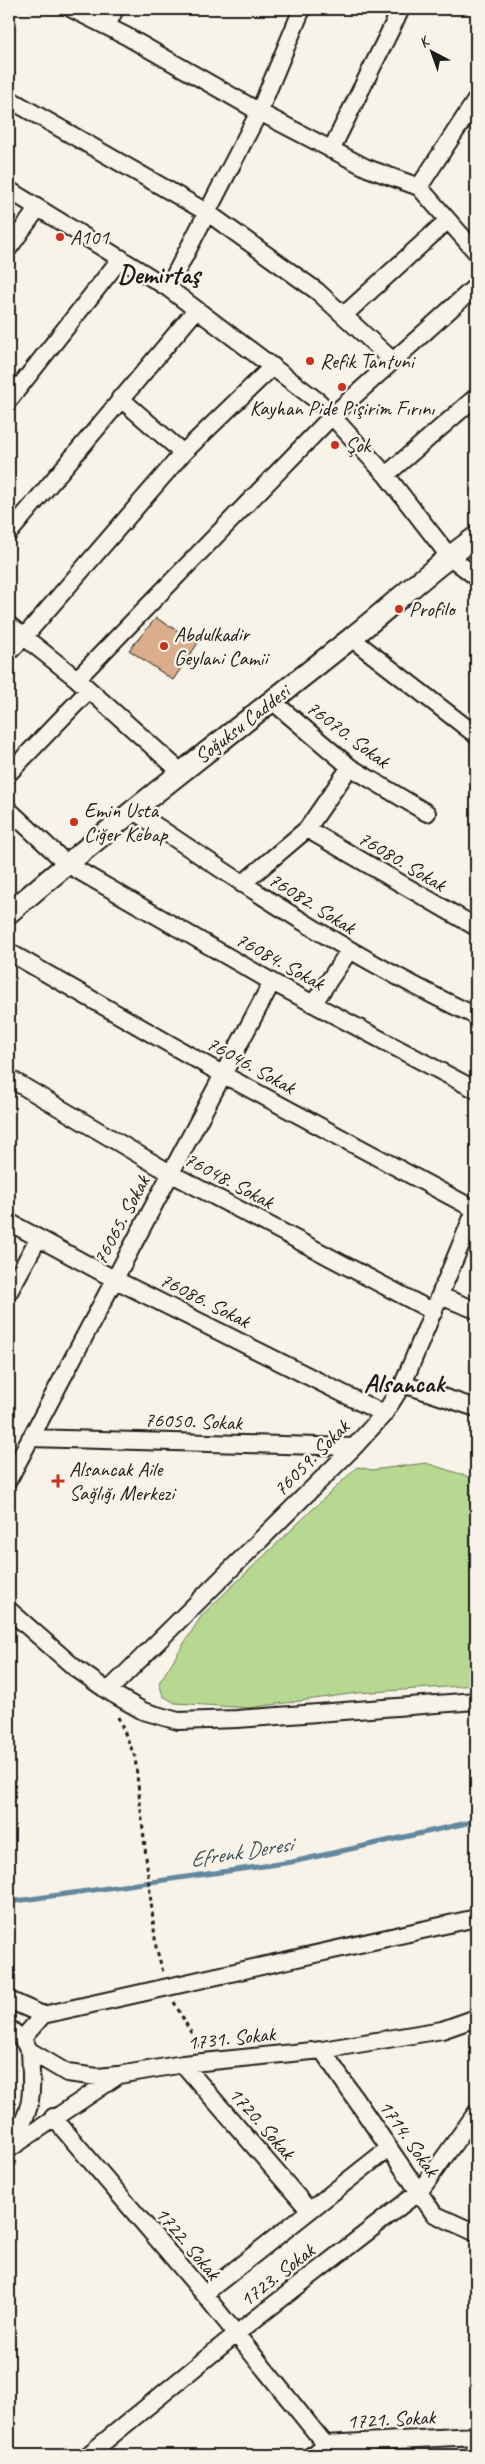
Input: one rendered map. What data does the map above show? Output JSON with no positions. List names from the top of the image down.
{
  "streets": {
    "street": [
      "Soğuksu Caddesi",
      "76070. Sokak",
      "76080. Sokak",
      "76082. Sokak",
      "76084. Sokak",
      "76046. Sokak",
      "76048. Sokak",
      "76065. Sokak",
      "76086. Sokak",
      "76050. Sokak",
      "76059. Sokak",
      "1731. Sokak",
      "1720. Sokak",
      "1714. Sokak",
      "1722. Sokak",
      "1723. Sokak",
      "1721. Sokak"
    ]
  },
  "crossings": [
    ["Soğuksu Caddesi", "76070. Sokak"],
    ["Soğuksu Caddesi", "76082. Sokak"],
    ["Soğuksu Caddesi", "76084. Sokak"],
    ["76084. Sokak", "76065. Sokak"],
    ["76046. Sokak", "76065. Sokak"],
    ["76046. Sokak", "76059. Sokak"],
    ["76048. Sokak", "76065. Sokak"],
    ["76048. Sokak", "76059. Sokak"],
    ["76065. Sokak", "76086. Sokak"],
    ["76065. Sokak", "76050. Sokak"],
    ["76086. Sokak", "76059. Sokak"],
    ["76050. Sokak", "76059. Sokak"],
    ["1731. Sokak", "1720. Sokak"],
    ["1731. Sokak", "1714. Sokak"],
    ["1731. Sokak", "1722. Sokak"],
    ["1714. Sokak", "1723. Sokak"],
    ["1722. Sokak", "1723. Sokak"],
    ["1722. Sokak", "1721. Sokak"]
  ],
  "districts": ["Demirtaş", "Alsancak"],
  "water": ["Efrenk Deresi"],
  "places": {
    "other": [
      "A101",
      "Refik Tantuni",
      "Kayhan Pide Pişirim Fırını",
      "Şok",
      "Profilo",
      "Abdulkadir Geylani Camii",
      "Emin Usta Ciğer Kebap"
    ],
    "health": ["Alsancak Aile Sağlığı Merkezi"]
  },
  "north": "top left"
}
